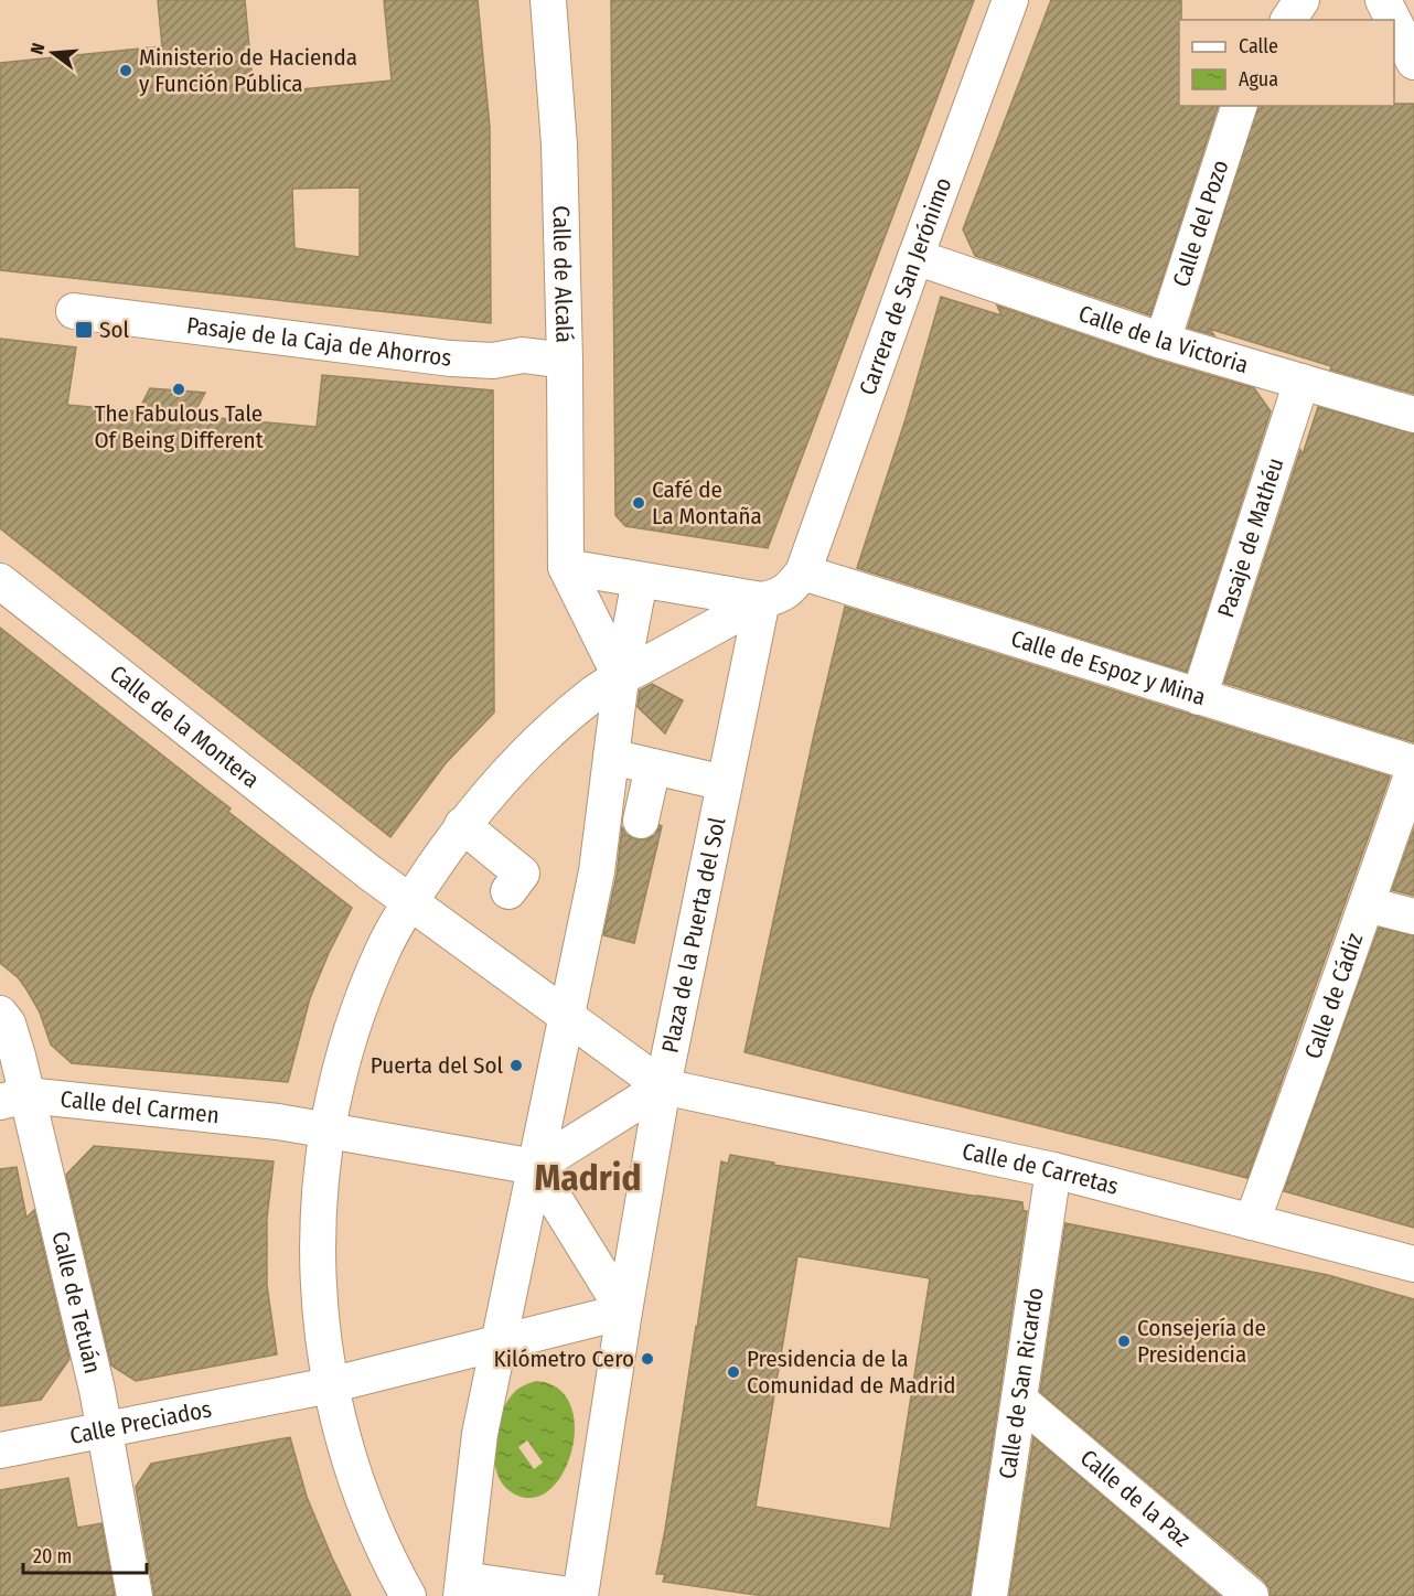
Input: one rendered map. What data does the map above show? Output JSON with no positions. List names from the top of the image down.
{
  "streets": {
    "street": [
      "Calle del Pozo",
      "Calle de Alcalá",
      "Carrera de San Jerónimo",
      "Calle de la Victoria",
      "Pasaje de la Caja de Ahorros",
      "Pasaje de Mathéu",
      "Calle de Espoz y Mina",
      "Calle de la Montera",
      "Plaza de la Puerta del Sol",
      "Calle de Cádiz",
      "Calle del Carmen",
      "Calle de Carretas",
      "Calle de Tetuán",
      "Calle de San Ricardo",
      "Calle Preciados",
      "Calle de la Paz"
    ]
  },
  "crossings": [
    ["Calle del Pozo", "Calle de la Victoria"],
    ["Calle de Alcalá", "Pasaje de la Caja de Ahorros"],
    ["Carrera de San Jerónimo", "Calle de la Victoria"],
    ["Carrera de San Jerónimo", "Calle de Espoz y Mina"],
    ["Calle de la Victoria", "Pasaje de Mathéu"],
    ["Pasaje de Mathéu", "Calle de Espoz y Mina"],
    ["Calle de la Montera", "Plaza de la Puerta del Sol"],
    ["Plaza de la Puerta del Sol", "Calle de Carretas"],
    ["Plaza de la Puerta del Sol", "Calle Preciados"],
    ["Calle de Cádiz", "Calle de Carretas"],
    ["Calle del Carmen", "Calle de Tetuán"],
    ["Calle de Carretas", "Calle de San Ricardo"],
    ["Calle de Tetuán", "Calle Preciados"],
    ["Calle de San Ricardo", "Calle de la Paz"]
  ],
  "districts": ["Madrid"],
  "places": {
    "other": [
      "Ministerio de Hacienda y Función Pública",
      "The Fabulous Tale Of Being Different",
      "Café de La Montaña",
      "Puerta del Sol",
      "Consejería de Presidencia",
      "Kilómetro Cero",
      "Presidencia de la Comunidad de Madrid"
    ],
    "transit": ["Sol"]
  },
  "legend": ["Calle", "Agua"],
  "scale_bar": "20 m",
  "north": "left"
}
